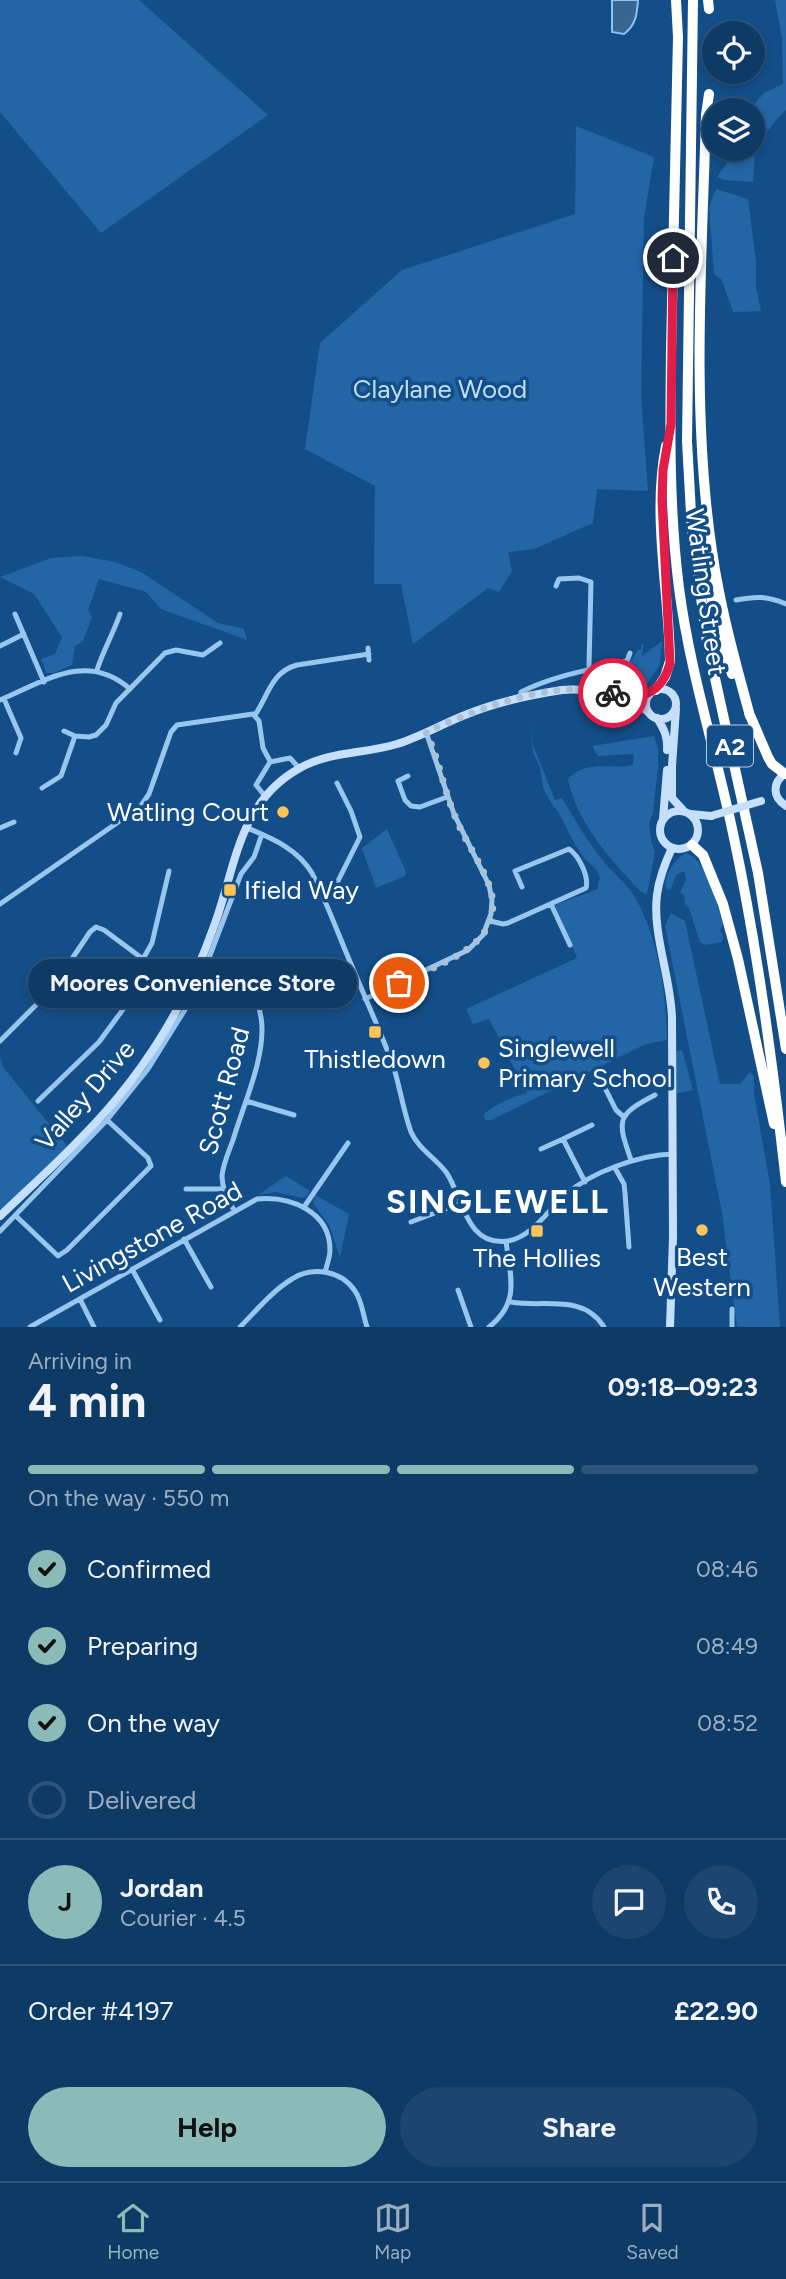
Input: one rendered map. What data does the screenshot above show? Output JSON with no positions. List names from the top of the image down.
{
  "streets": {
    "highway": ["Watling Street", "A2"],
    "street": ["Scott Road", "Valley Drive", "Livingstone Road"]
  },
  "crossings": [
    ["Scott Road", "Livingstone Road"]
  ],
  "districts": ["SINGLEWELL"],
  "parks": ["Claylane Wood"],
  "places": {
    "other": [
      "Watling Court",
      "Moores Convenience Store",
      "Singlewell Primary School",
      "Best Western"
    ],
    "transit": ["Ifield Way", "Thistledown", "The Hollies"]
  },
  "page": {
    "bubble": "Moores Convenience Store",
    "heading": ["4 min", "Arriving in", "09:18–09:23"],
    "panel": [
      "Jordan",
      "Courier · 4.5",
      "Order #4197",
      "£22.90"
    ],
    "bar": "On the way · 550 m",
    "list": [
      ["Confirmed", "08:46"],
      ["Preparing", "08:49"],
      ["On the way", "08:52"],
      "Delivered"
    ],
    "round": "J",
    "buttons": ["Help", "Share"],
    "tabs": ["Home", "Map", "Saved"]
  }
}
